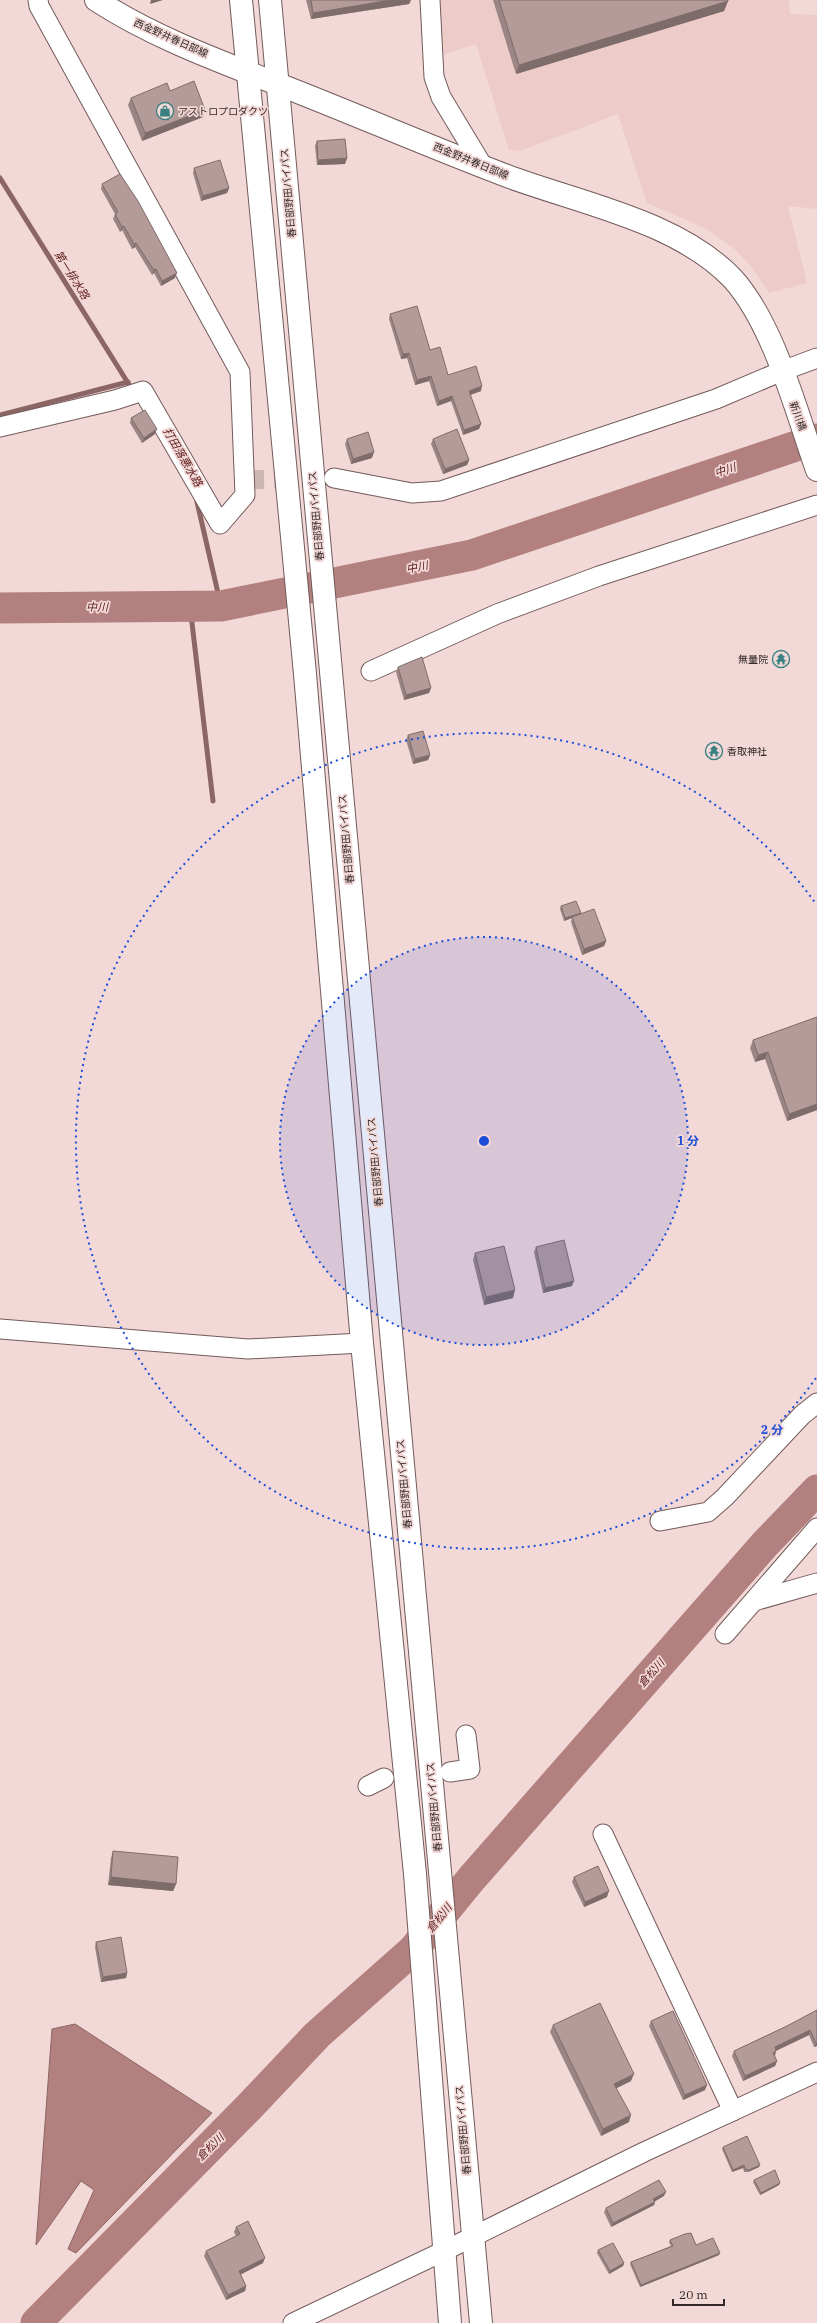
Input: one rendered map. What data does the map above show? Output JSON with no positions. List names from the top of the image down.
{
  "streets": {
    "main road": ["西金野井春日部線", "春日部野田バイパス", "新川橋"]
  },
  "crossings": [
    ["西金野井春日部線", "春日部野田バイパス"],
    ["西金野井春日部線", "新川橋"]
  ],
  "water": [
    "第一排水路",
    "打田落悪水路",
    "中川",
    "倉松川"
  ],
  "places": {
    "shop": ["アストロプロダクツ"],
    "temple": ["無量院", "香取神社"]
  },
  "scale_bar": "20 m",
  "rings": ["1 分", "2 分"]
}
